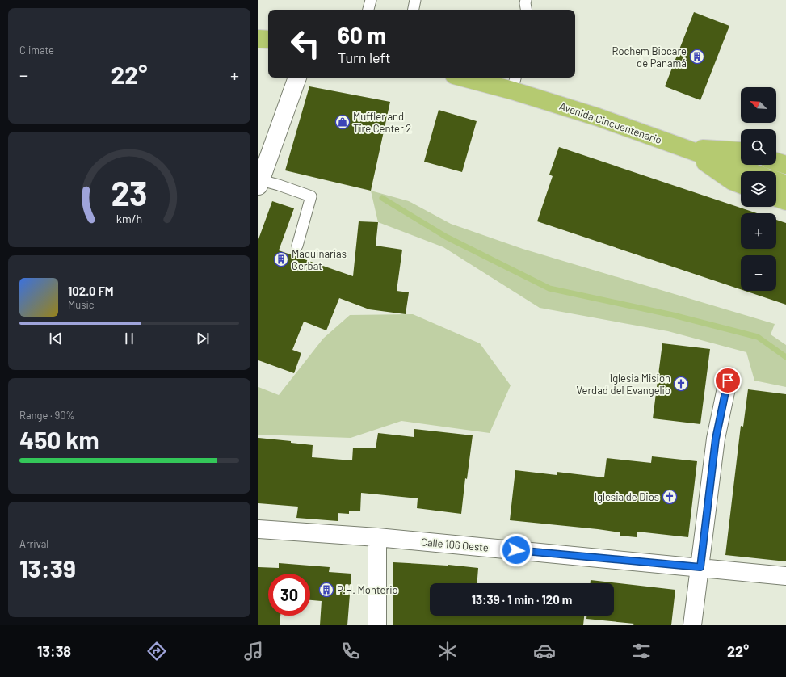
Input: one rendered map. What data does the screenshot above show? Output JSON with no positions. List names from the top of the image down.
{
  "streets": {
    "main road": ["Avenida Cincuentenario"],
    "street": ["Calle 106 Oeste"]
  },
  "places": {
    "building": ["Rochem Biocare de Panamá", "Maquinarias Cerbat", "P.H. Monterio"],
    "shop": ["Muffler and Tire Center 2"],
    "church": ["Iglesia Mision Verdad del Evangelio", "Iglesia de Dios"]
  },
  "north": "top left",
  "page": {
    "tile": [
      "Climate",
      ["Range · 90%", "450 km"],
      ["Arrival", "13:39"]
    ],
    "turn": ["60 m", "Turn left"],
    "heat": ["−", "22°", "+"],
    "map_buttons": ["+", "−"],
    "song": ["102.0 FM", "Music"],
    "limit": "30",
    "trip": "13:39 · 1 min · 120 m",
    "tabs": ["13:38", "22°"],
    "gauge": ["23", "km/h"]
  }
}
